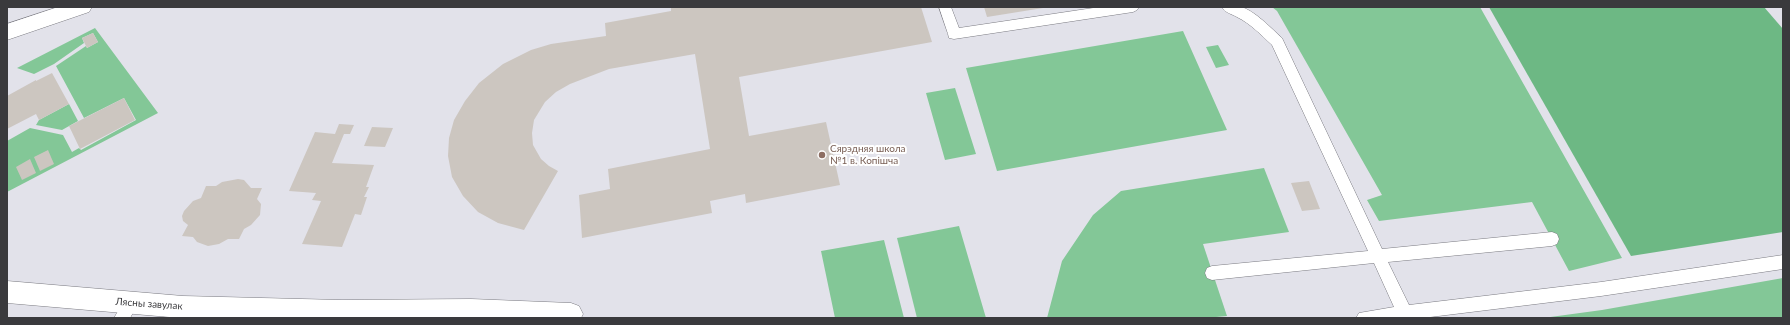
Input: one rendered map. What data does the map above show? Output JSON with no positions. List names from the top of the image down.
{
  "streets": {
    "street": ["Лясны завулак"]
  },
  "places": ["Сярэдняя школа №1 в. Копішча"]
}
